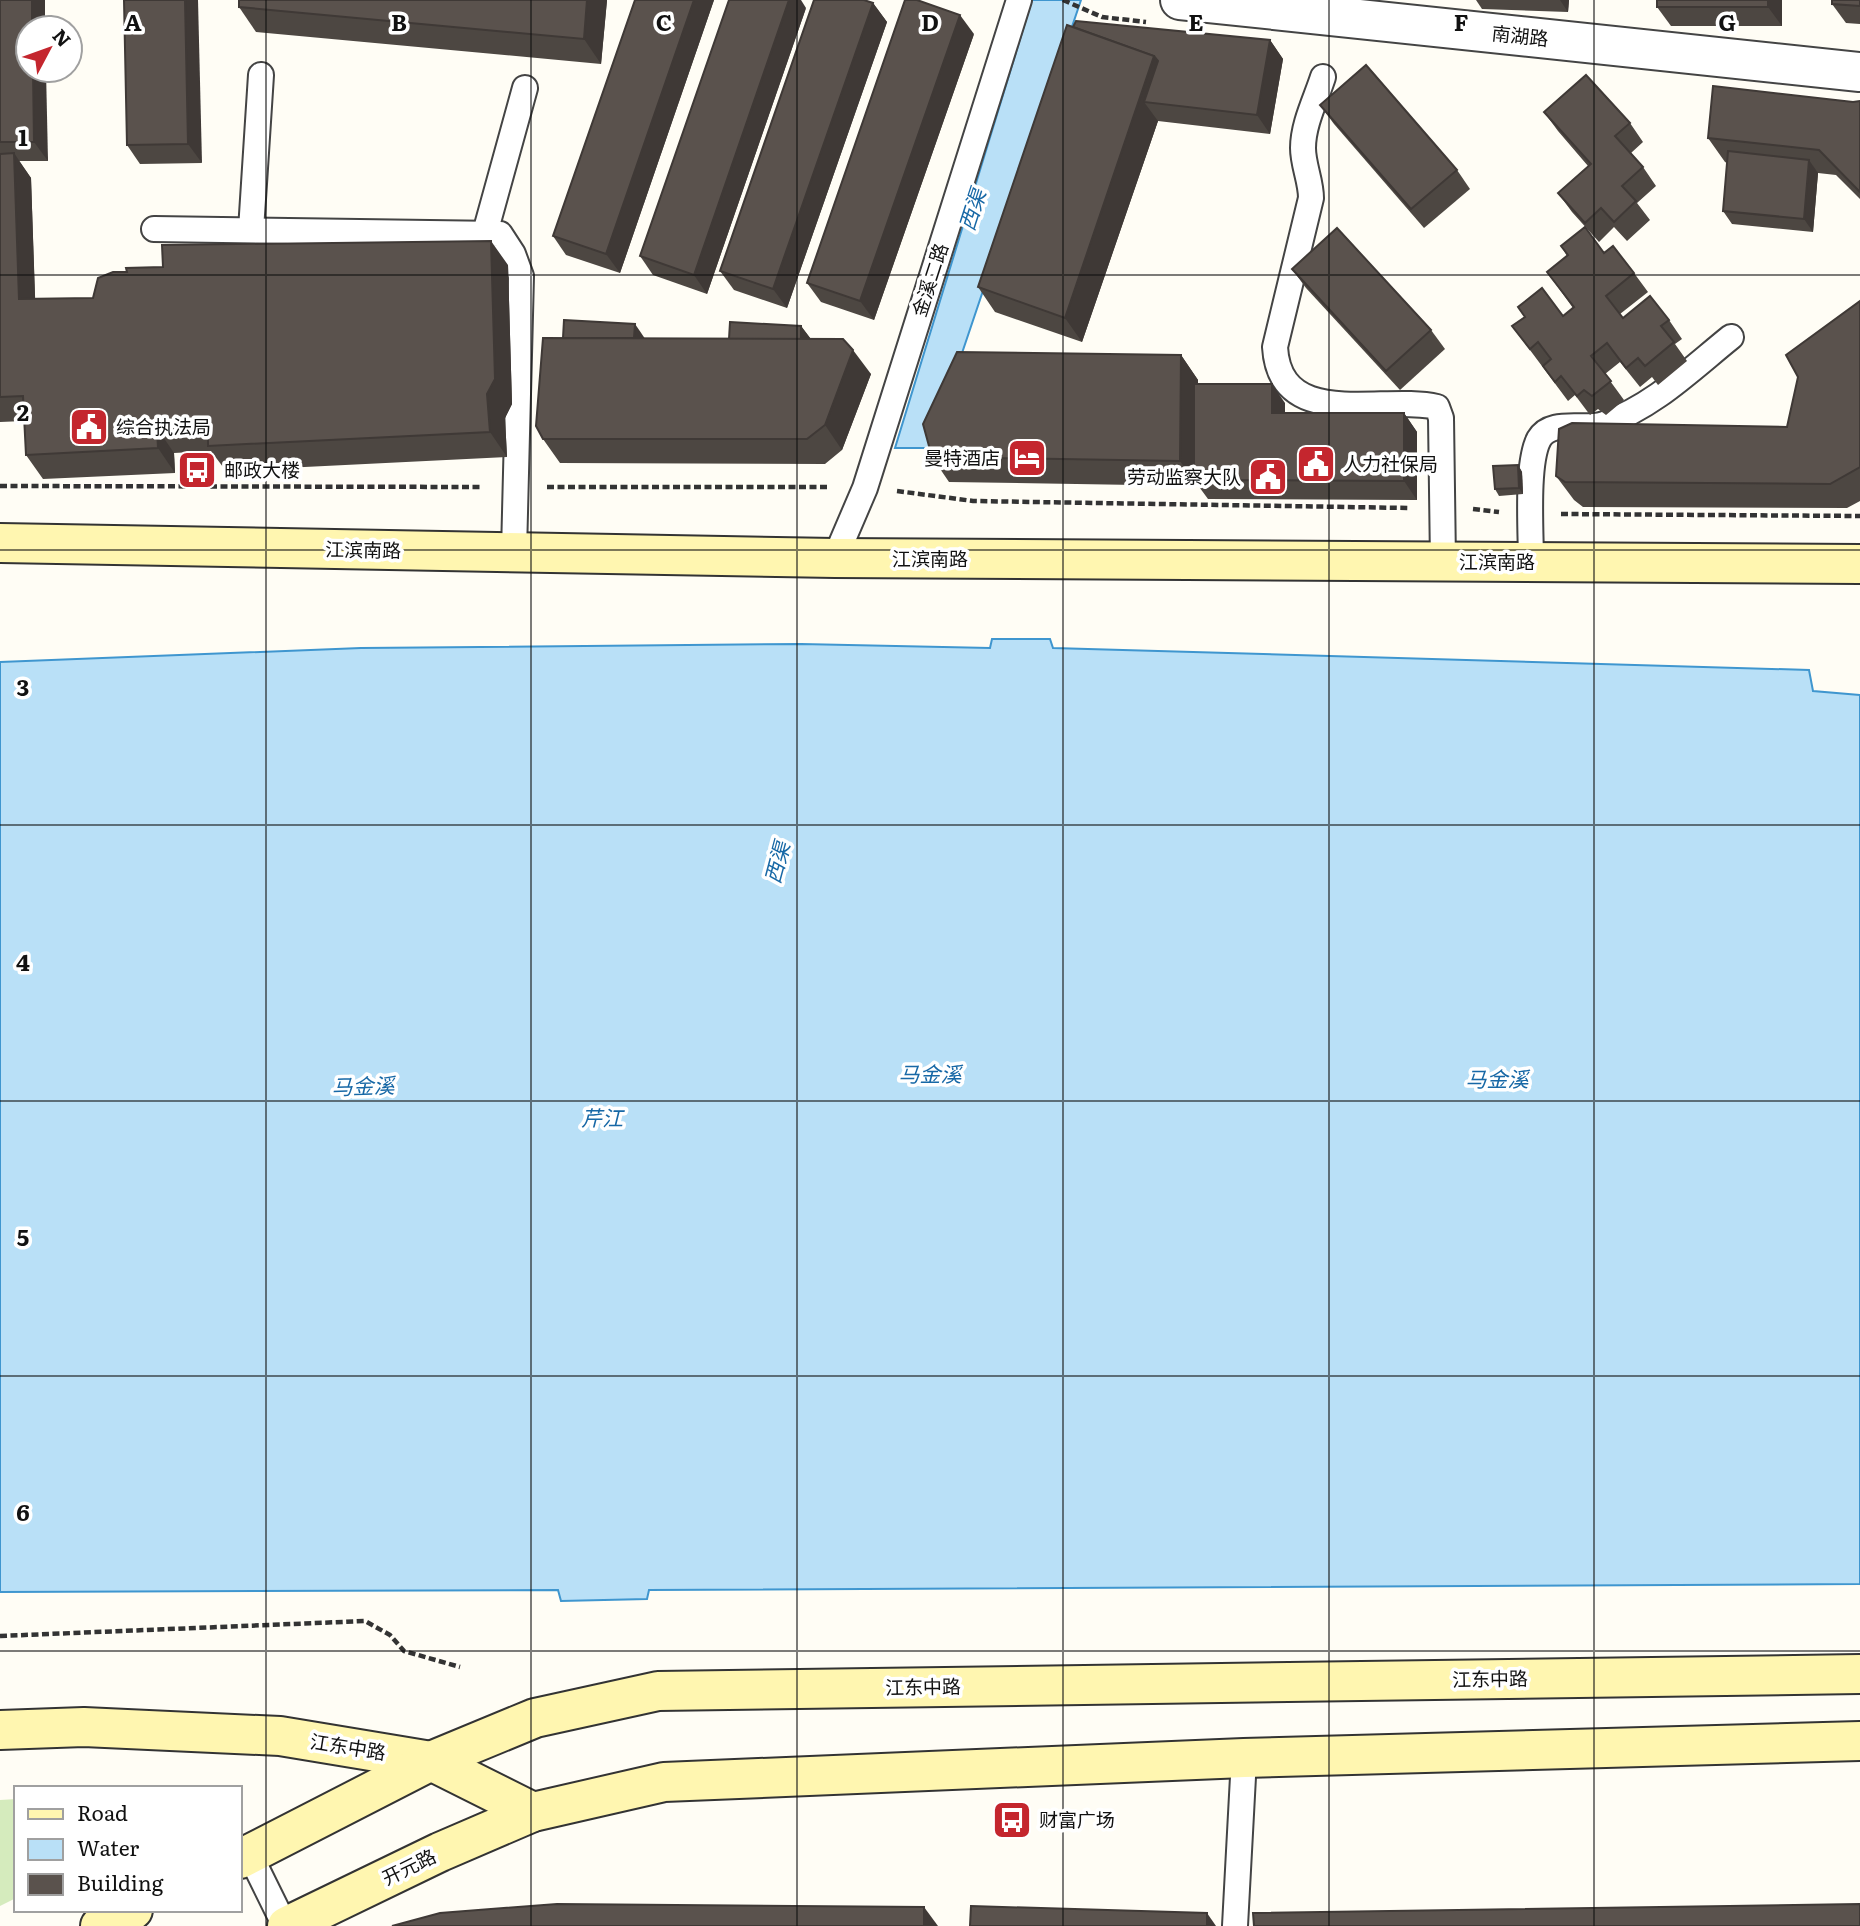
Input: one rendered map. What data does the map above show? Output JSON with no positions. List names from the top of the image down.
{
  "streets": {
    "main road": ["江滨南路", "江东中路", "开元路"],
    "street": ["南湖路"],
    "lane": ["金溪二路"]
  },
  "crossings": [
    ["金溪二路", "江滨南路"]
  ],
  "water": ["西渠", "马金溪", "芹江"],
  "places": {
    "public building": ["综合执法局", "人力社保局", "劳动监察大队"],
    "hotel": ["曼特酒店"],
    "bus stop": ["邮政大楼", "财富广场"]
  },
  "legend": ["Road", "Water", "Building"],
  "north": "top right",
  "grid": {
    "columns": [
      "A",
      "B",
      "C",
      "D",
      "E",
      "F",
      "G"
    ],
    "rows": [
      "1",
      "2",
      "3",
      "4",
      "5",
      "6"
    ]
  }
}
